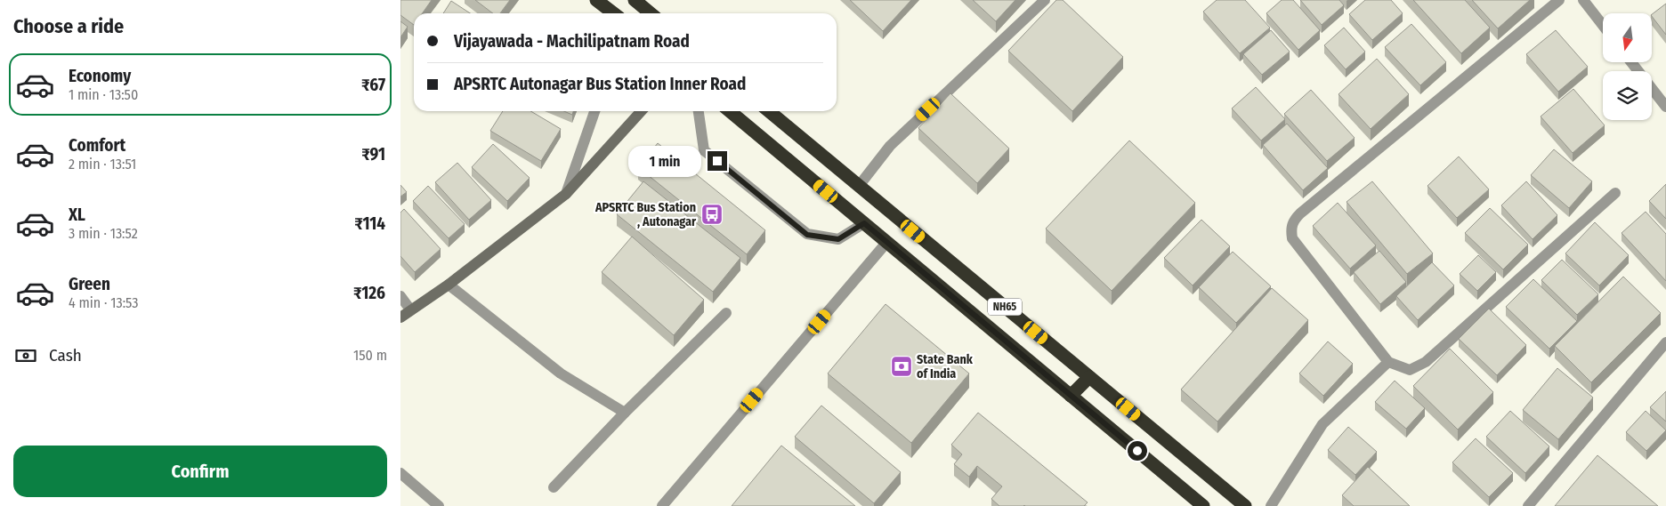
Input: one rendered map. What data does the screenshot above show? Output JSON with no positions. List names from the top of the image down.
{
  "streets": {
    "highway": ["NH65"]
  },
  "places": {
    "bus stop": ["APSRTC Bus Station , Autonagar"],
    "bank": ["State Bank of India"]
  },
  "north": "bottom",
  "page": {
    "heading": "Choose a ride",
    "banner": ["Vijayawada - Machilipatnam Road", "APSRTC Autonagar Bus Station Inner Road"],
    "list": [
      {
        "name": "Economy",
        "note": "1 min · 13:50",
        "value": "₹67"
      },
      {
        "name": "Comfort",
        "note": "2 min · 13:51",
        "value": "₹91"
      },
      {
        "name": "XL",
        "note": "3 min · 13:52",
        "value": "₹114"
      },
      {
        "name": "Green",
        "note": "4 min · 13:53",
        "value": "₹126"
      }
    ],
    "bubble": "1 min",
    "pay": ["Cash", "150 m"],
    "buttons": "Confirm"
  }
}
